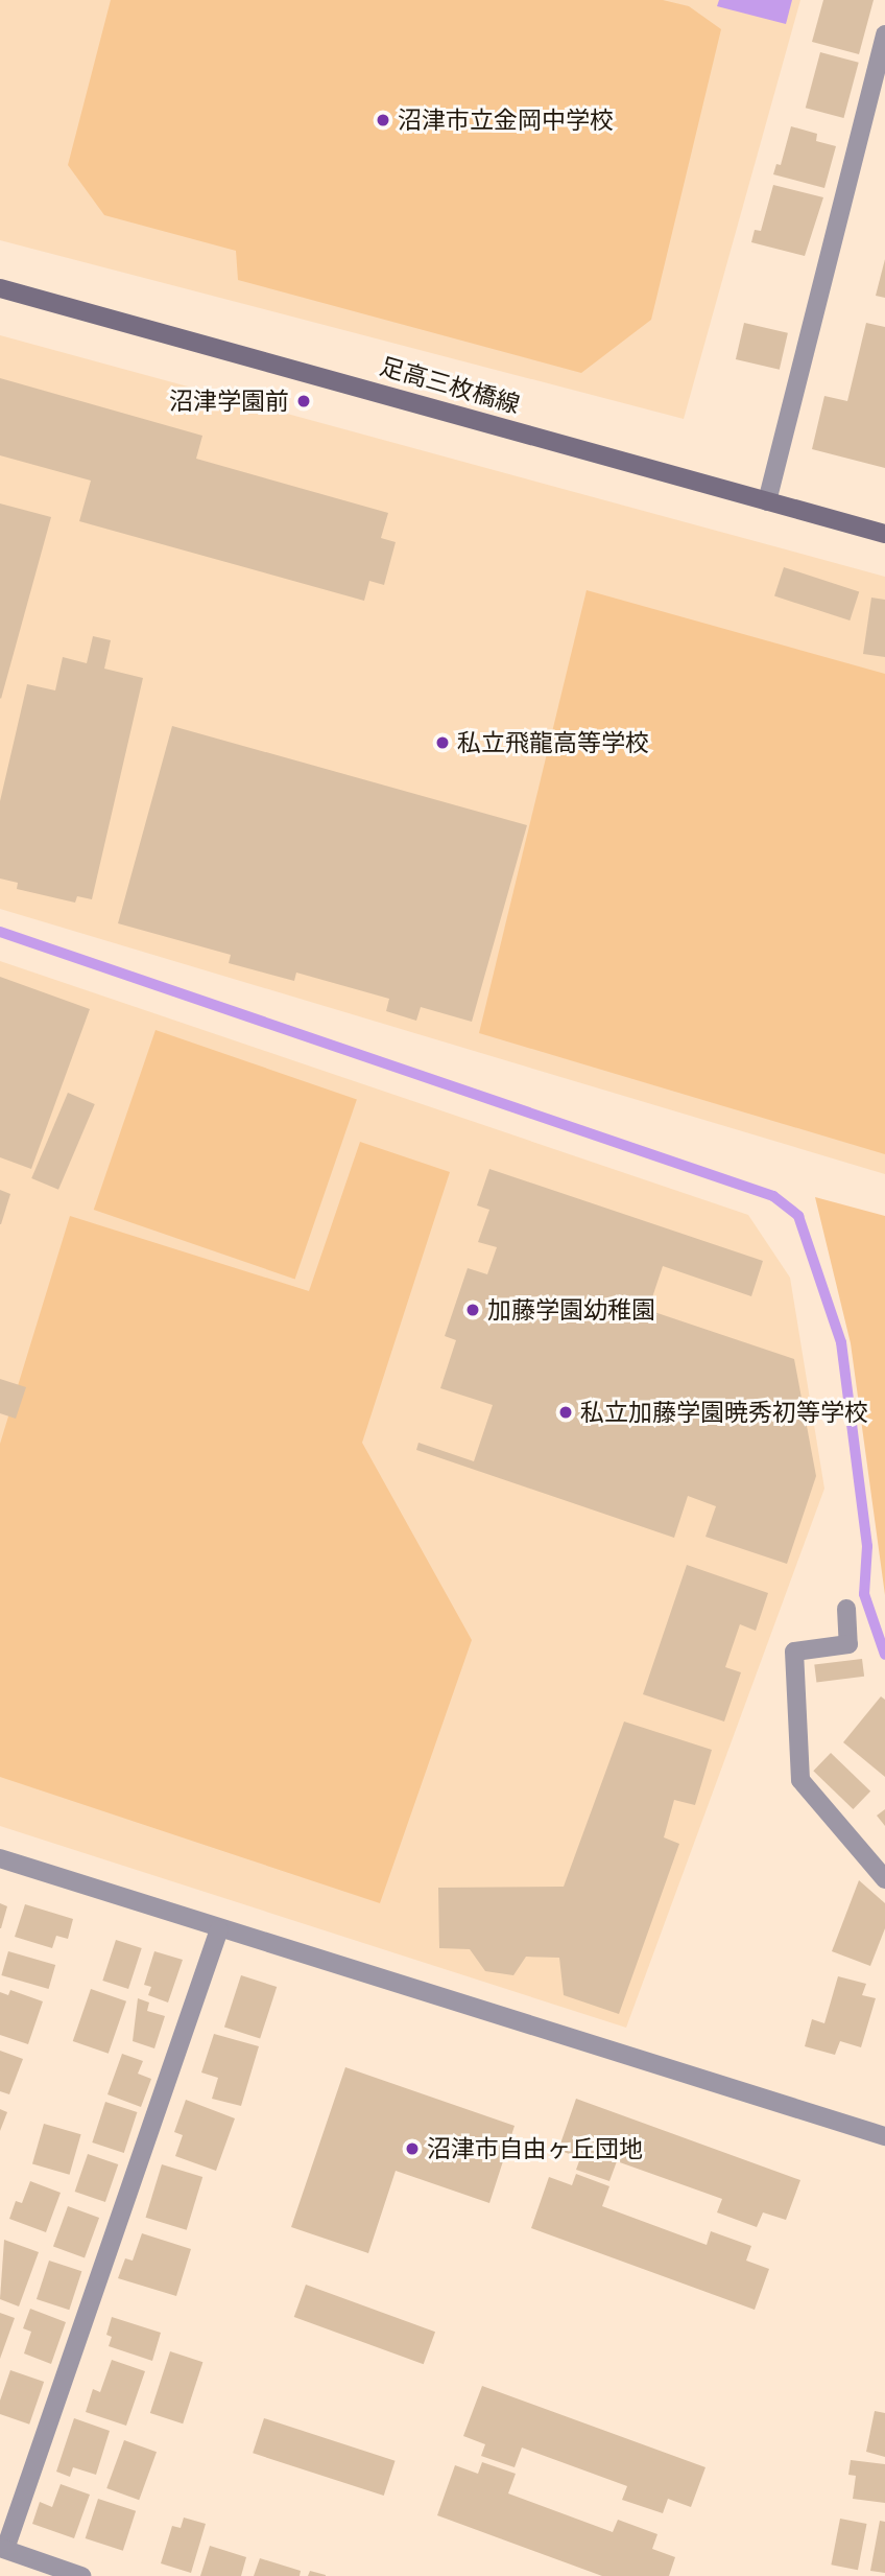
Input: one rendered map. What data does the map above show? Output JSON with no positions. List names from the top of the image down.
{
  "streets": {
    "main road": ["足高三枚橋線"]
  },
  "places": [
    "沼津市立金岡中学校",
    "沼津学園前",
    "私立飛龍高等学校",
    "加藤学園幼稚園",
    "私立加藤学園暁秀初等学校",
    "沼津市自由ヶ丘団地"
  ]
}
